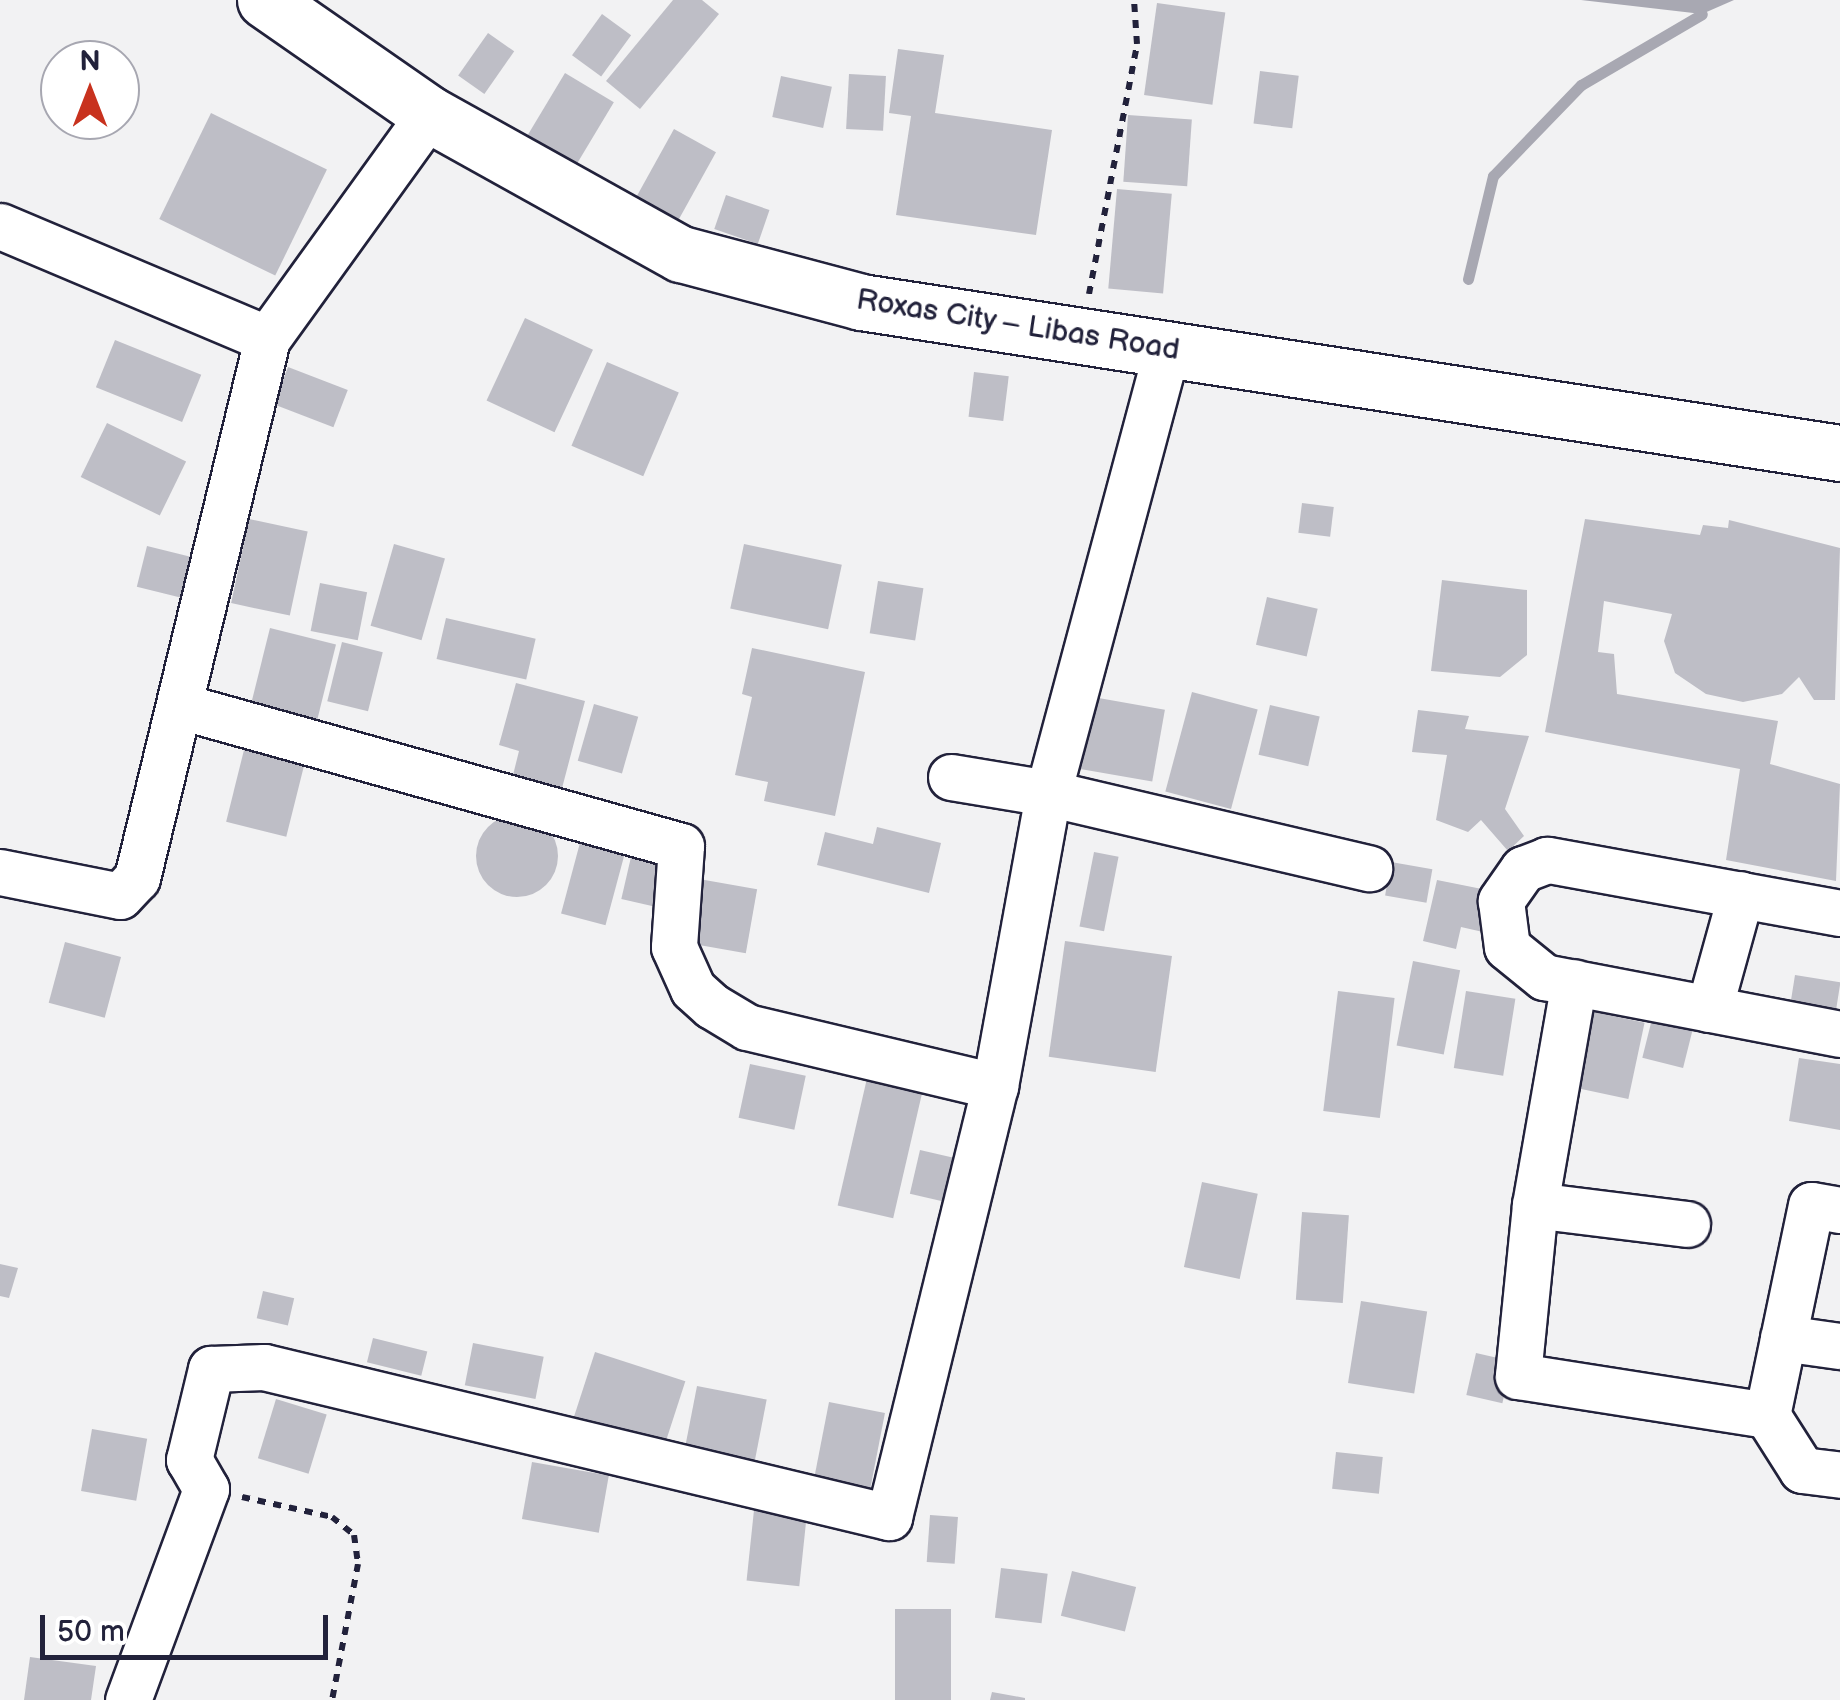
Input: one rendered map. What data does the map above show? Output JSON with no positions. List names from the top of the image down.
{
  "streets": {
    "main road": ["Roxas City – Libas Road"]
  },
  "scale_bar": "50 m",
  "north": "top"
}
